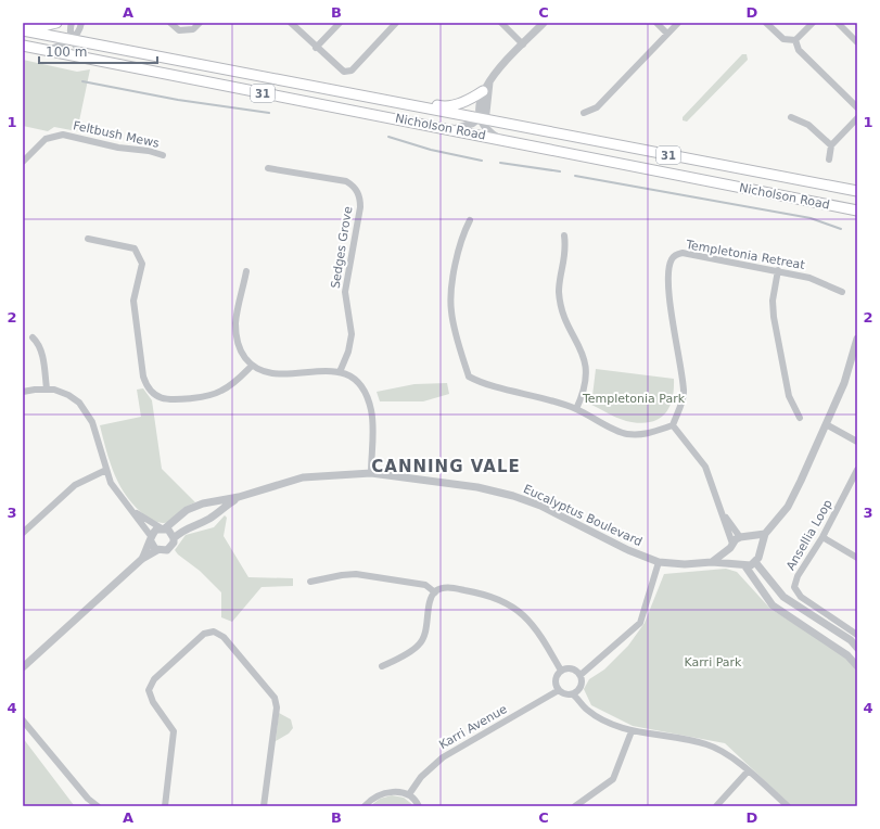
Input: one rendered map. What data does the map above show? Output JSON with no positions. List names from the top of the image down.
{
  "streets": {
    "main road": ["31", "Nicholson Road"],
    "street": [
      "Feltbush Mews",
      "Sedges Grove",
      "Templetonia Retreat",
      "Eucalyptus Boulevard",
      "Ansellia Loop",
      "Karri Avenue"
    ]
  },
  "districts": ["CANNING VALE"],
  "parks": ["Templetonia Park", "Karri Park"],
  "scale_bar": "100 m",
  "grid": {
    "columns": [
      "A",
      "B",
      "C",
      "D"
    ],
    "rows": [
      "1",
      "2",
      "3",
      "4"
    ]
  }
}
